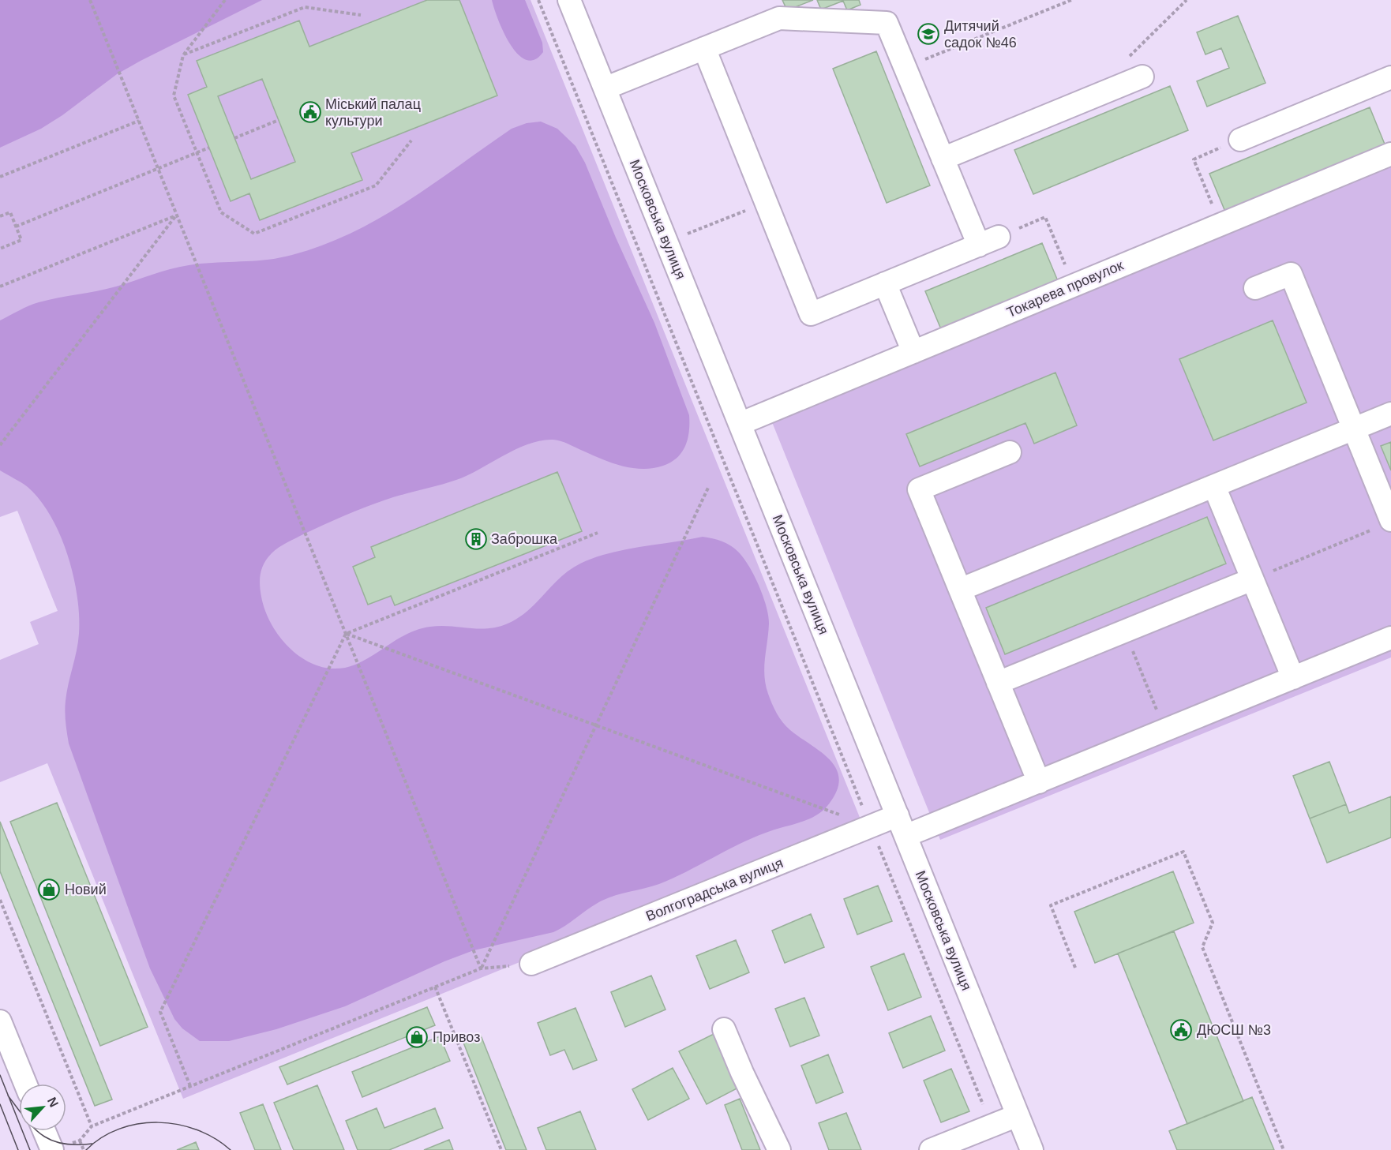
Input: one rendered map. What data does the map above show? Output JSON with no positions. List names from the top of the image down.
{
  "streets": {
    "street": ["Московська вулиця", "Токарева провулок", "Волгоградська вулиця"]
  },
  "crossings": [
    ["Московська вулиця", "Токарева провулок"],
    ["Московська вулиця", "Волгоградська вулиця"]
  ],
  "places": {
    "school or university": ["Дитячий садок №46"],
    "public building": ["Міський палац культури", "ДЮСШ №3"],
    "building": ["Заброшка"],
    "shop": ["Новий", "Привоз"]
  },
  "north": "top right"
}
